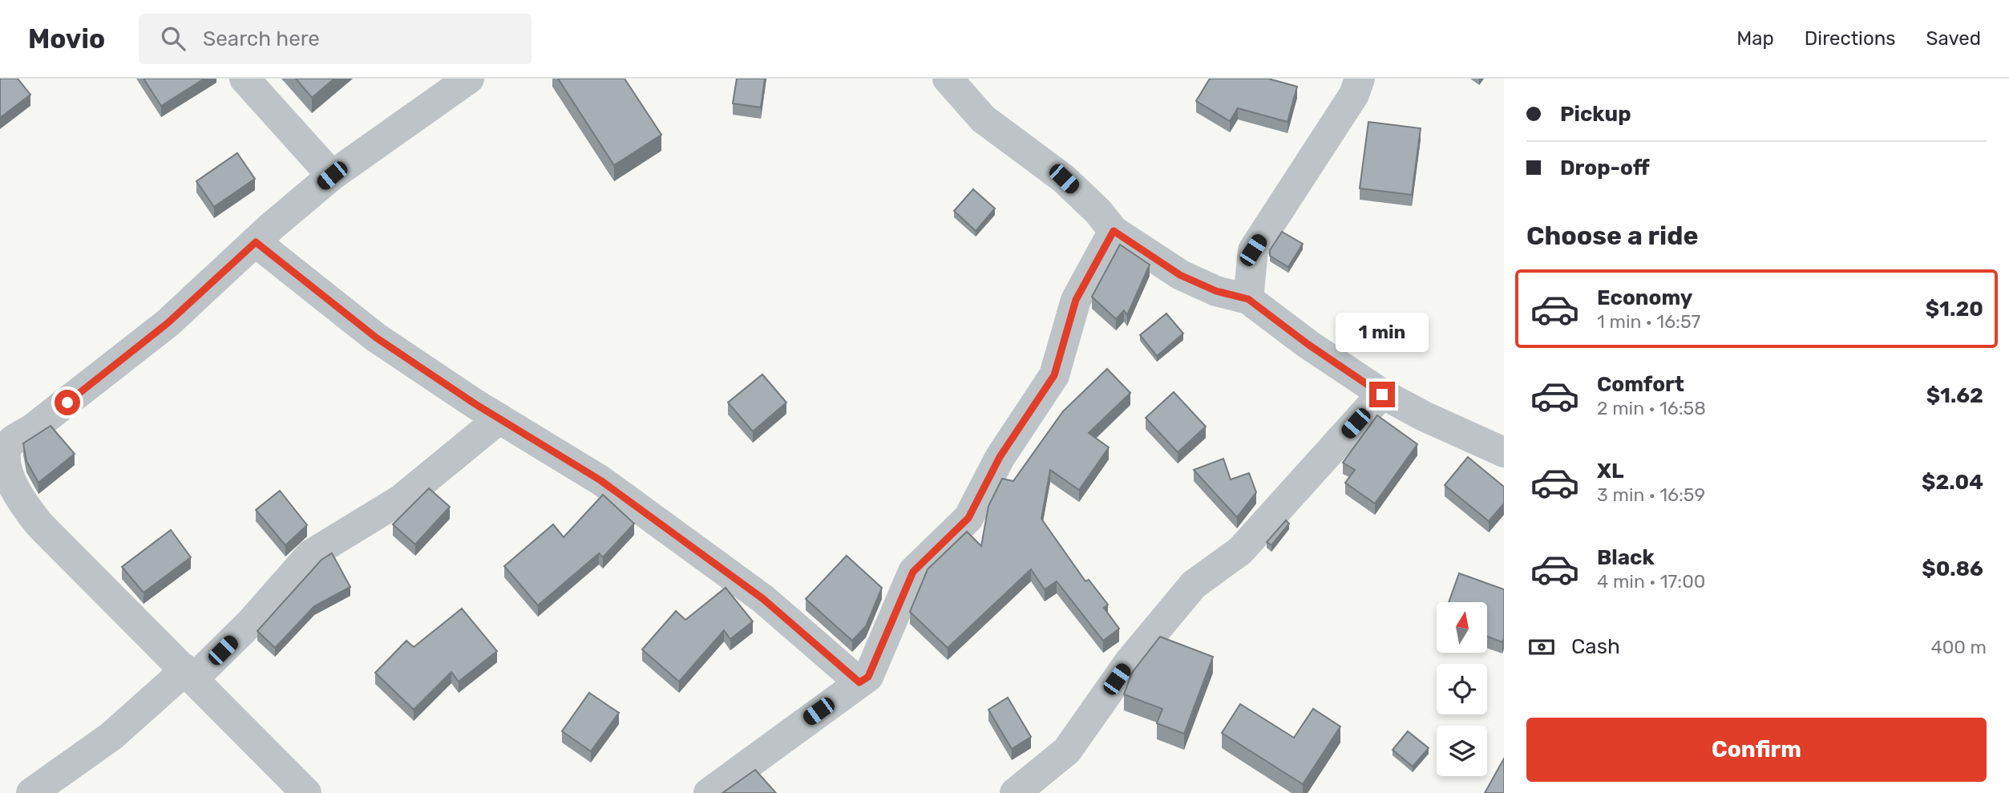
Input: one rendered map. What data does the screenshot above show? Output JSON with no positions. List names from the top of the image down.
{
  "north": "top",
  "page": {
    "header": "Movio",
    "search": "Search here",
    "nav": ["Map", "Directions", "Saved"],
    "banner": ["Pickup", "Drop-off"],
    "heading": "Choose a ride",
    "list": [
      {
        "name": "Economy",
        "note": "1 min · 16:57",
        "value": "$1.20"
      },
      {
        "name": "Comfort",
        "note": "2 min · 16:58",
        "value": "$1.62"
      },
      {
        "name": "XL",
        "note": "3 min · 16:59",
        "value": "$2.04"
      },
      {
        "name": "Black",
        "note": "4 min · 17:00",
        "value": "$0.86"
      }
    ],
    "bubble": "1 min",
    "pay": ["Cash", "400 m"],
    "buttons": "Confirm"
  }
}
